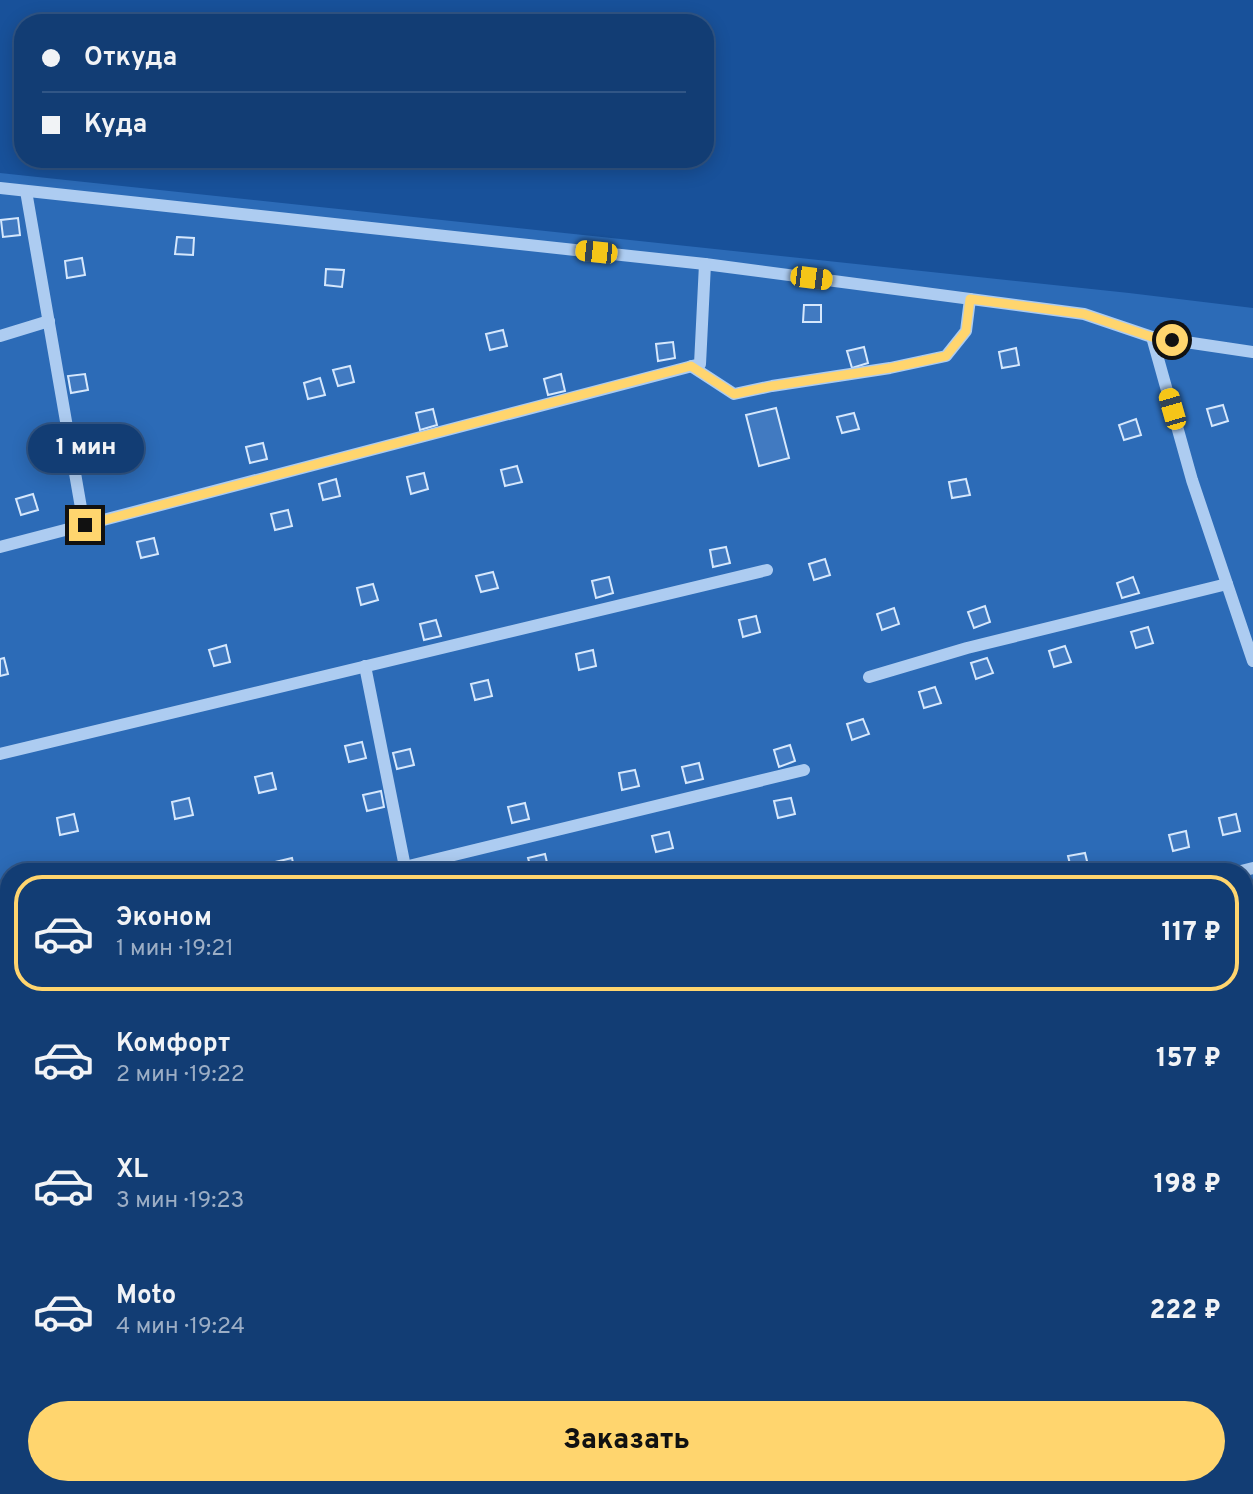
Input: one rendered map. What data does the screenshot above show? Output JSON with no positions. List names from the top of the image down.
{
  "page": {
    "banner": ["Откуда", "Куда"],
    "bubble": "1 мин",
    "list": [
      {
        "name": "Эконом",
        "note": "1 мин · 19:21",
        "value": "117 ₽"
      },
      {
        "name": "Комфорт",
        "note": "2 мин · 19:22",
        "value": "157 ₽"
      },
      {
        "name": "XL",
        "note": "3 мин · 19:23",
        "value": "198 ₽"
      },
      {
        "name": "Moto",
        "note": "4 мин · 19:24",
        "value": "222 ₽"
      }
    ],
    "buttons": "Заказать"
  }
}
